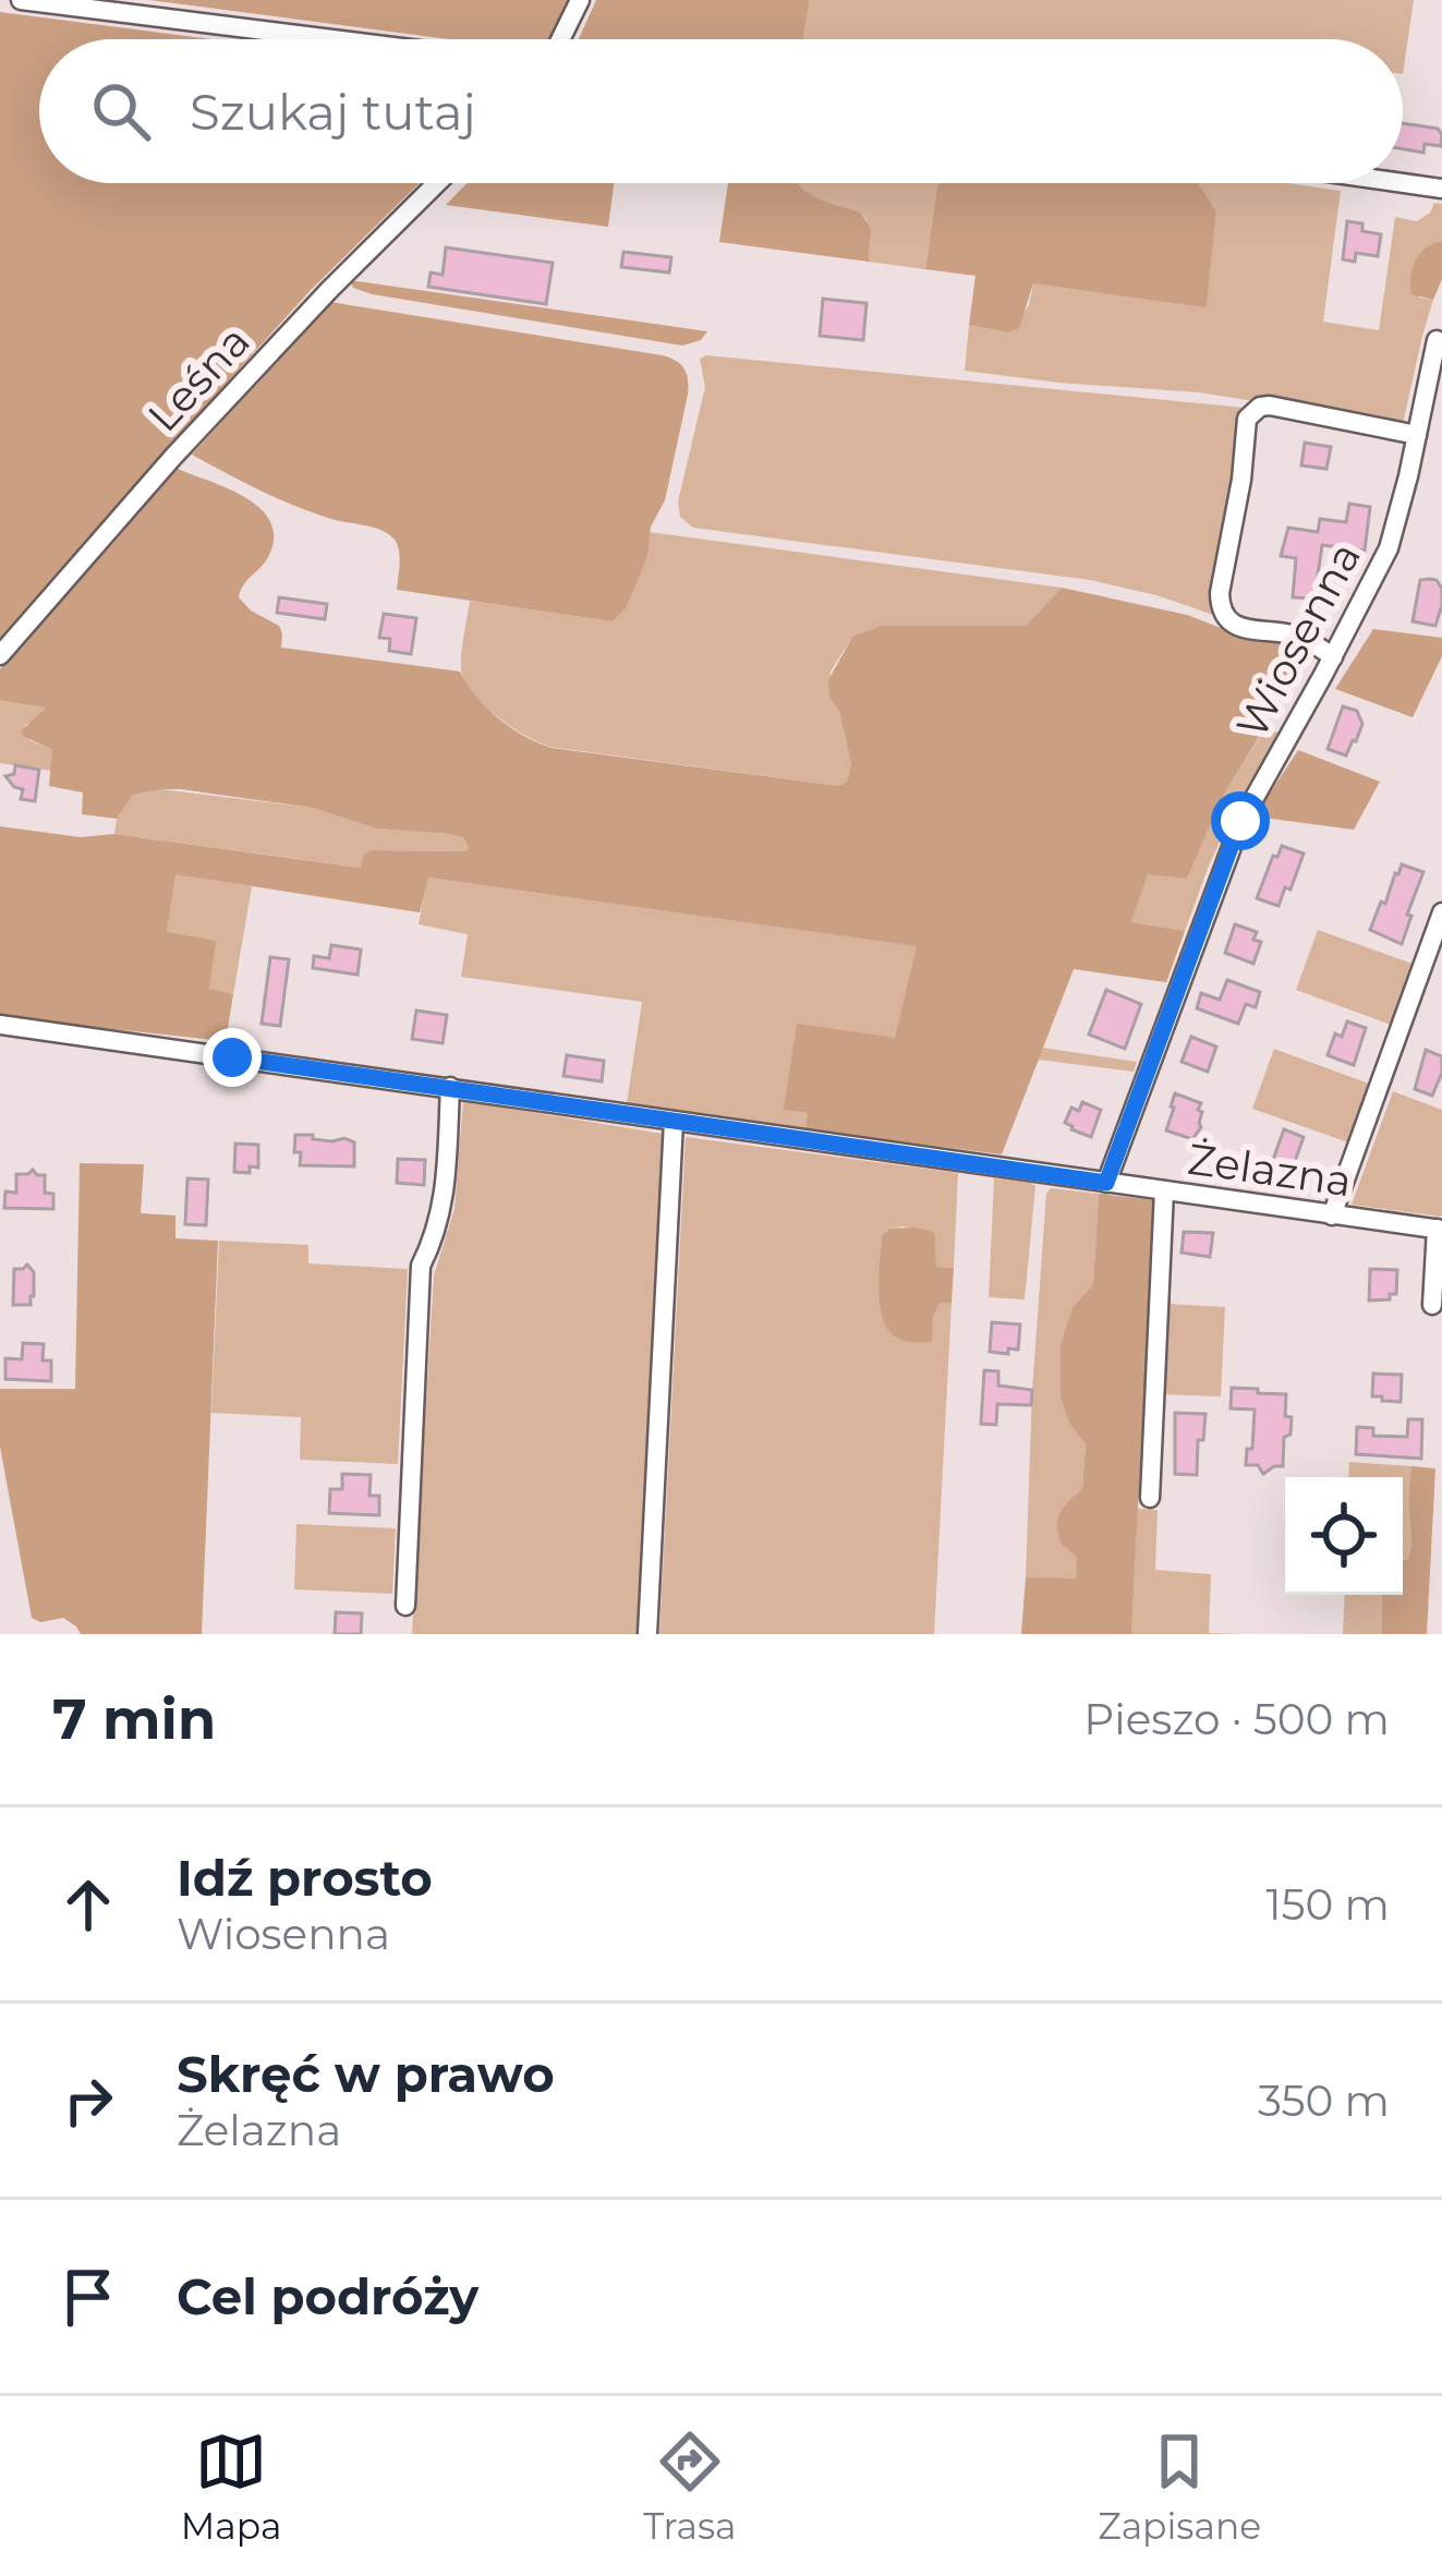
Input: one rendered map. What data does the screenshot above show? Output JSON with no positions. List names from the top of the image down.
{
  "streets": {
    "street": ["Leśna", "Wiosenna", "Żelazna"]
  },
  "crossings": [
    ["Wiosenna", "Żelazna"]
  ],
  "page": {
    "search": "Szukaj tutaj",
    "heading": ["7 min", "Pieszo · 500 m"],
    "list": [
      ["Idź prosto", "Wiosenna", "150 m"],
      ["Skręć w prawo", "Żelazna", "350 m"],
      "Cel podróży"
    ],
    "nav": ["Mapa", "Trasa", "Zapisane"]
  }
}
